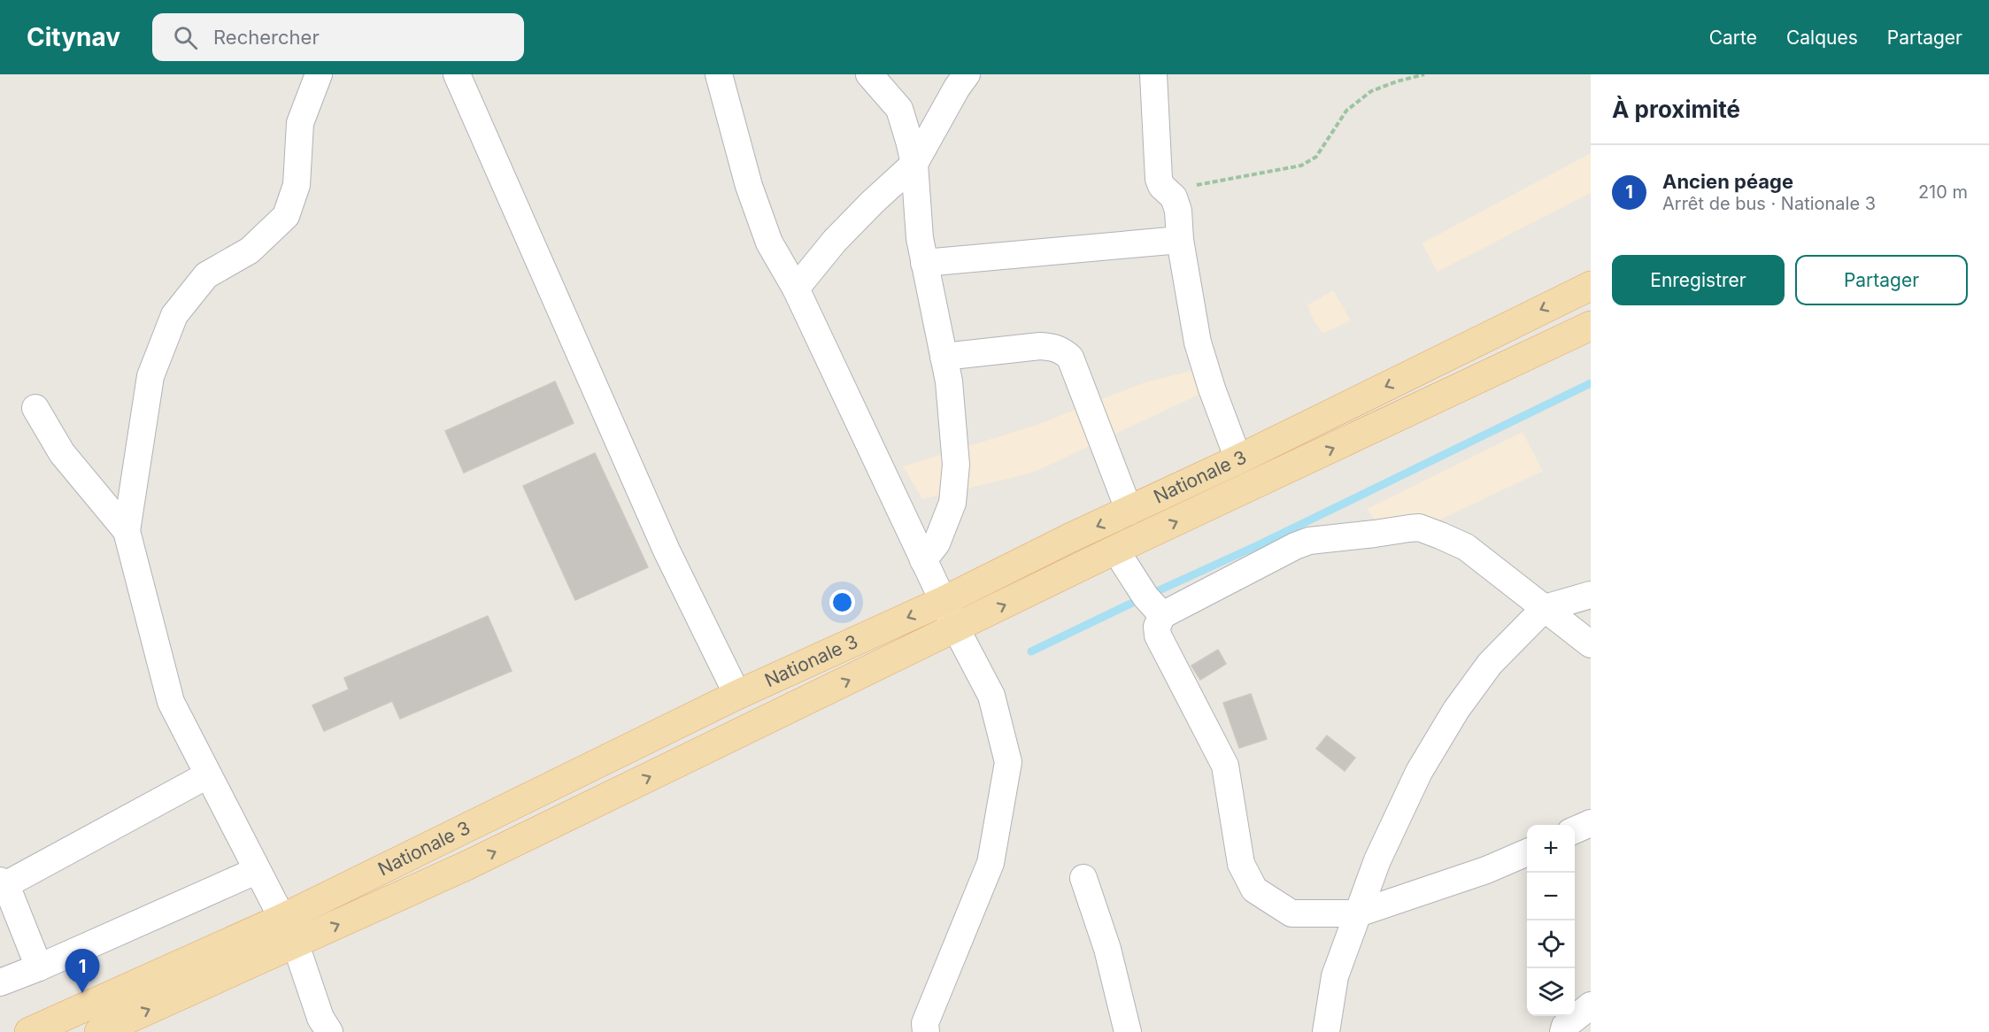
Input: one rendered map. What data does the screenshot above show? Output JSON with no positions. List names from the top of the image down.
{
  "streets": {
    "main road": ["Nationale 3"]
  },
  "page": {
    "header": "Citynav",
    "search": "Rechercher",
    "nav": ["Carte", "Calques", "Partager"],
    "heading": "À proximité",
    "list": [
      {
        "mark": "1",
        "name": "Ancien péage",
        "note": "Arrêt de bus · Nationale 3",
        "value": "210 m"
      }
    ],
    "buttons": ["Enregistrer", "Partager"],
    "map_buttons": ["+", "−"],
    "pins": "1"
  }
}
